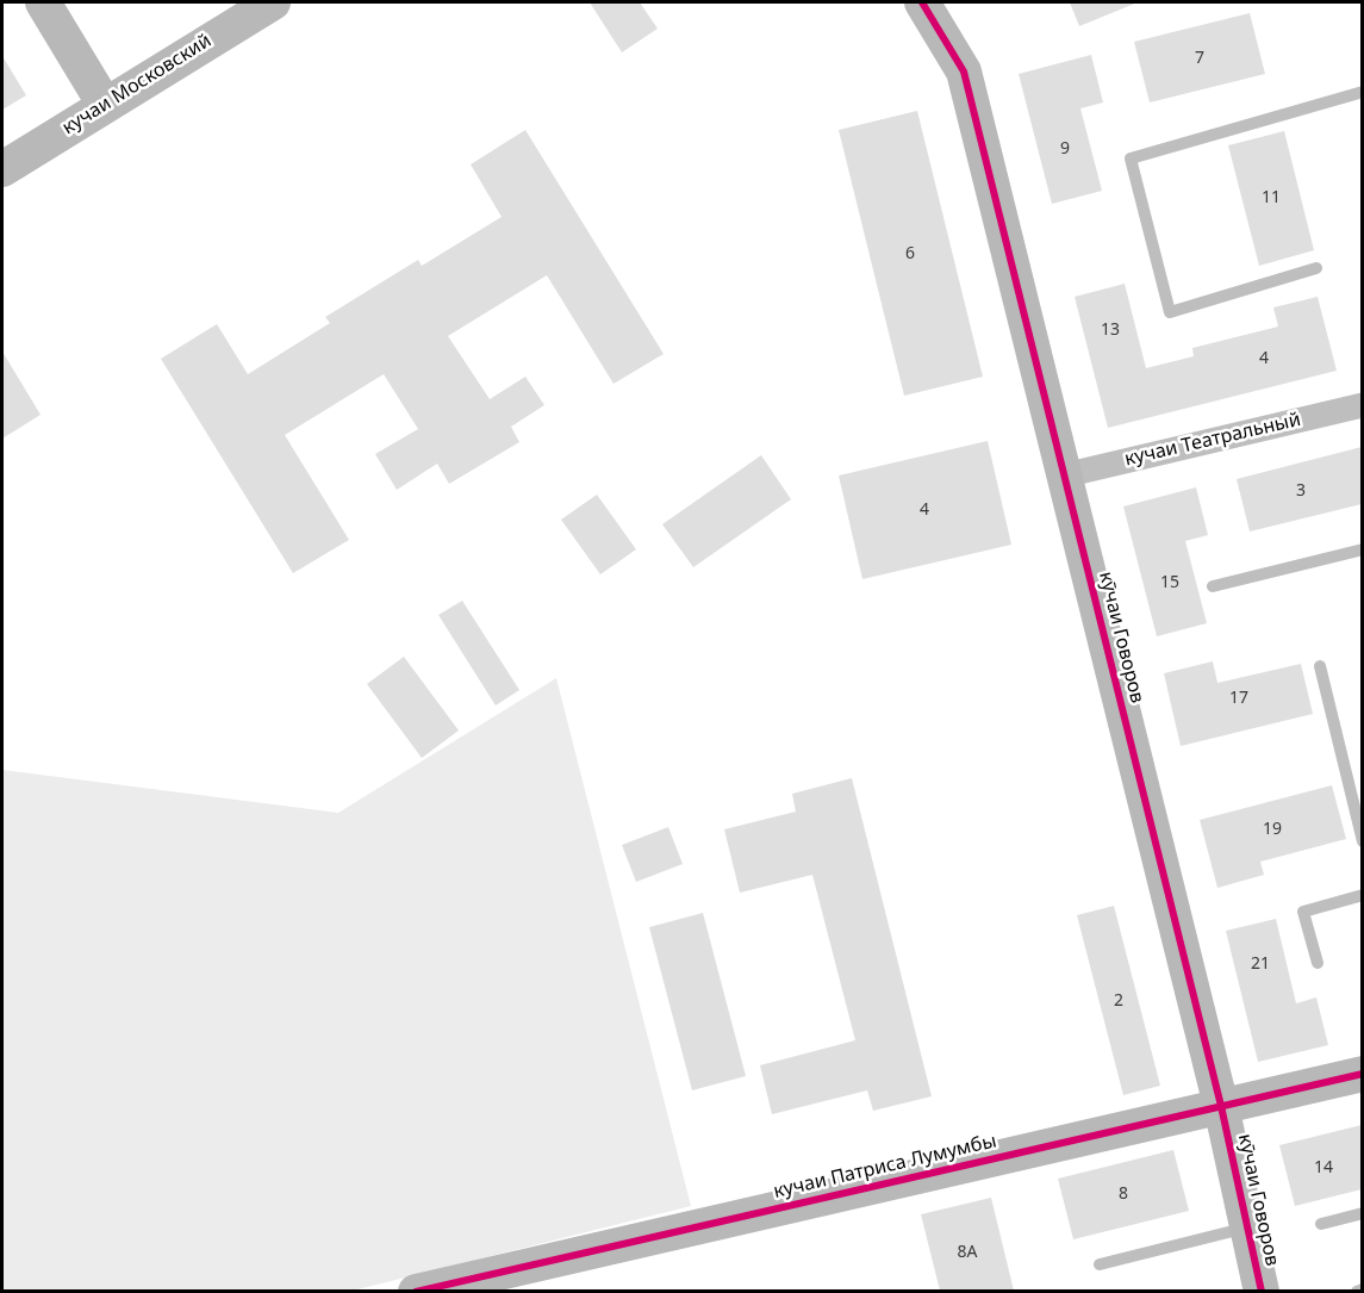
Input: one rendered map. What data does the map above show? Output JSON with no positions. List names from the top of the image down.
{
  "streets": {
    "street": [
      "кучаи Московский",
      "кучаи Театральный",
      "кӯчаи Говоров",
      "кучаи Патриса Лумумбы"
    ]
  },
  "crossings": [
    ["кучаи Театральный", "кӯчаи Говоров"],
    ["кӯчаи Говоров", "кучаи Патриса Лумумбы"]
  ],
  "house_numbers": [
    "7",
    "9",
    "11",
    "6",
    "13",
    "4",
    "3",
    "4",
    "15",
    "17",
    "19",
    "21",
    "2",
    "14",
    "8",
    "8А"
  ]
}
